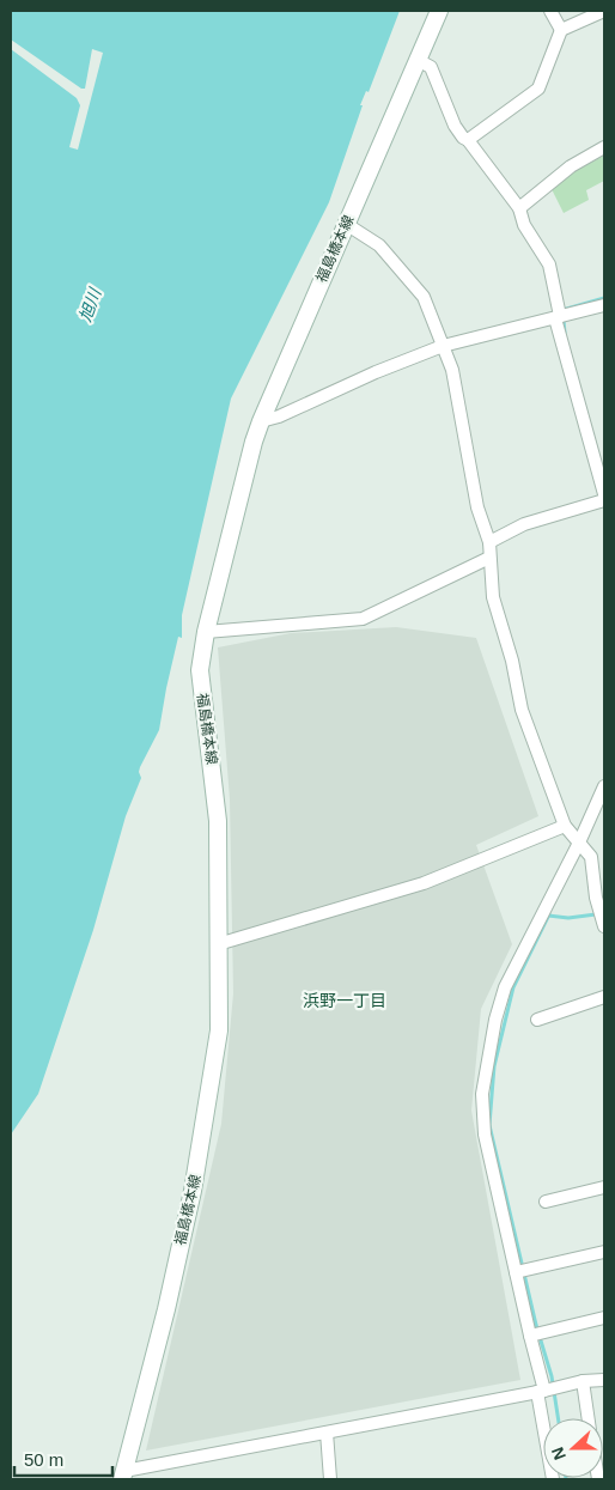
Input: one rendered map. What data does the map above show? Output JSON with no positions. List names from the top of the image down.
{
  "streets": {
    "main road": ["福島橋本線"]
  },
  "districts": ["浜野一丁目"],
  "water": ["旭川"],
  "scale_bar": "50 m",
  "north": "left"
}
